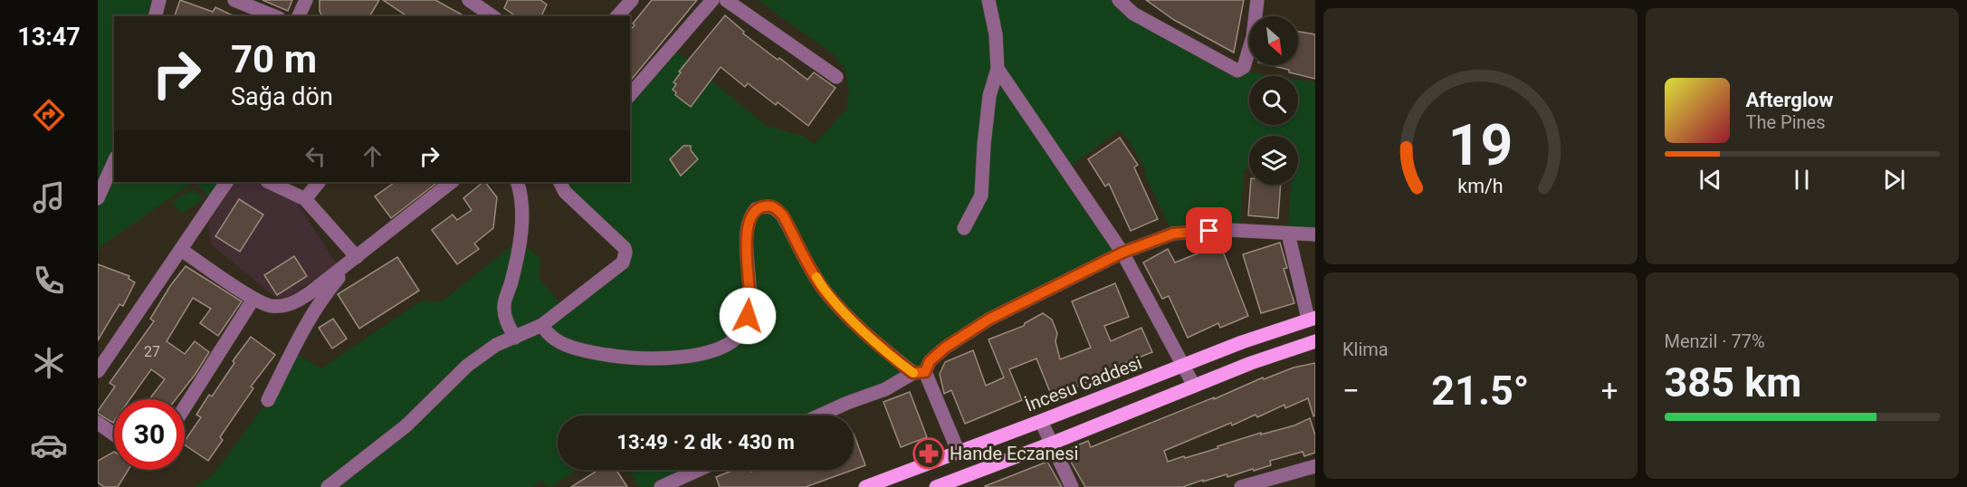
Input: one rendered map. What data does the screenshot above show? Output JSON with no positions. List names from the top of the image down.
{
  "streets": {
    "main road": ["İncesu Caddesi"]
  },
  "places": {
    "pharmacy": ["Hande Eczanesi"]
  },
  "house_numbers": ["27"],
  "north": "bottom right",
  "page": {
    "tabs": "13:47",
    "turn": ["70 m", "Sağa dön"],
    "song": ["Afterglow", "The Pines"],
    "tile": [
      "Klima",
      ["Menzil · 77%", "385 km"]
    ],
    "heat": ["−", "21.5°", "+"],
    "limit": "30",
    "trip": "13:49 · 2 dk · 430 m",
    "gauge": ["19", "km/h"]
  }
}
